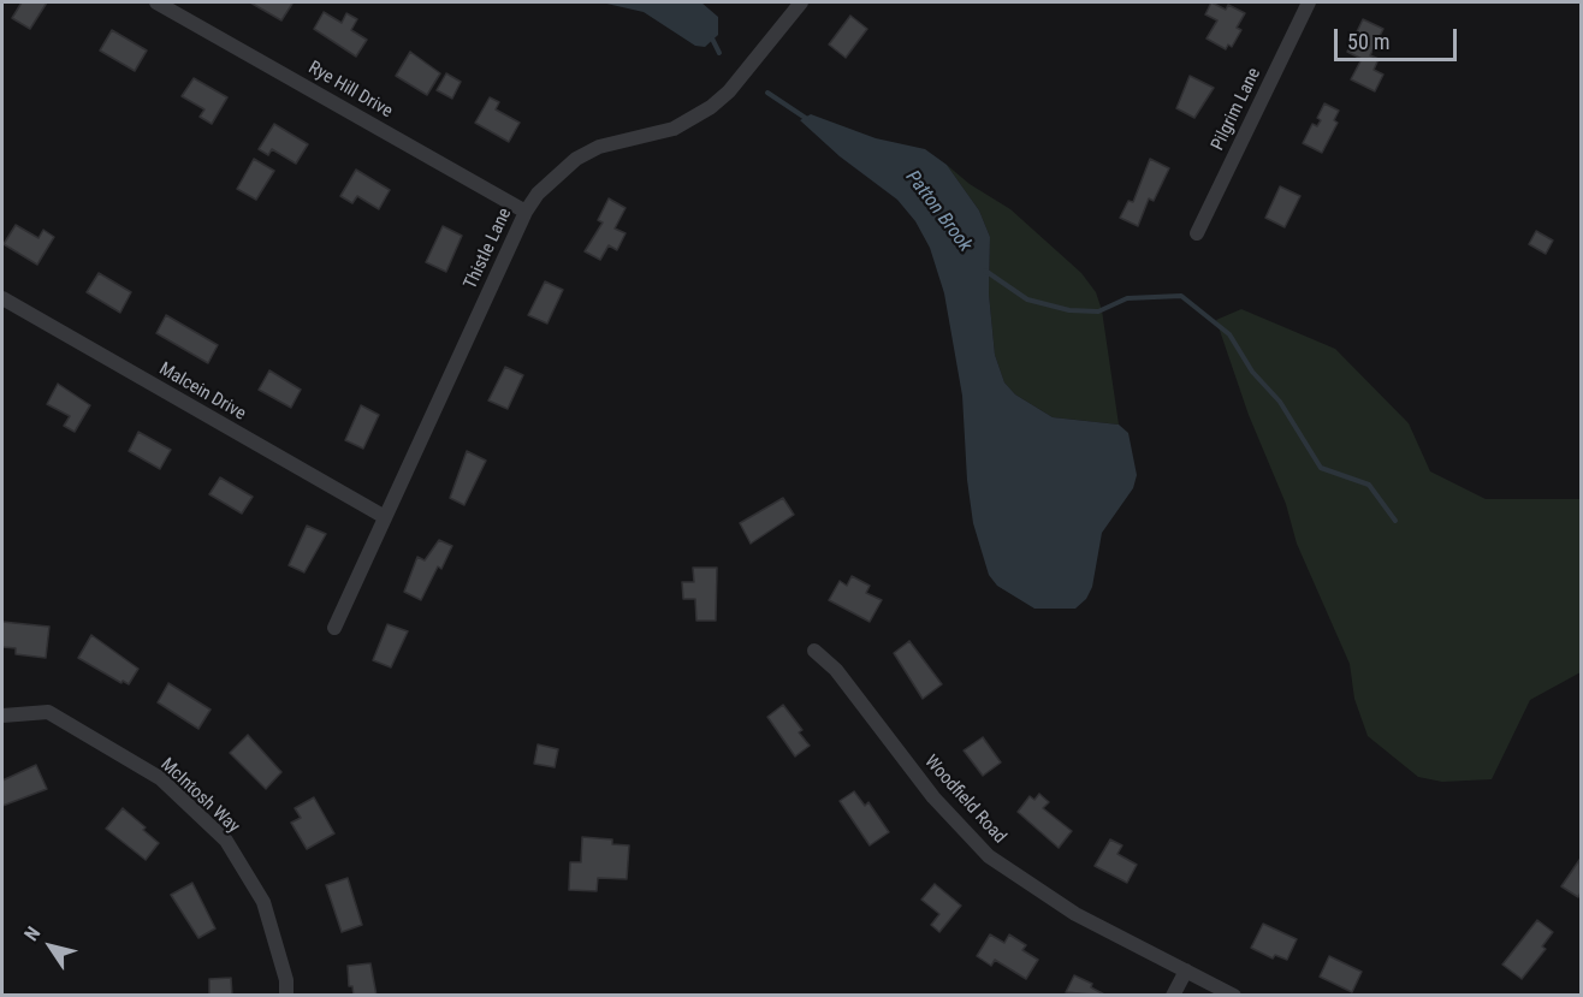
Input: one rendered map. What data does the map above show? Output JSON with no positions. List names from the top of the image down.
{
  "streets": {
    "street": [
      "Rye Hill Drive",
      "Pilgrim Lane",
      "Thistle Lane",
      "Malcein Drive",
      "McIntosh Way",
      "Woodfield Road"
    ]
  },
  "crossings": [
    ["Rye Hill Drive", "Thistle Lane"],
    ["Thistle Lane", "Malcein Drive"]
  ],
  "water": ["Patton Brook"],
  "scale_bar": "50 m",
  "north": "top left"
}
